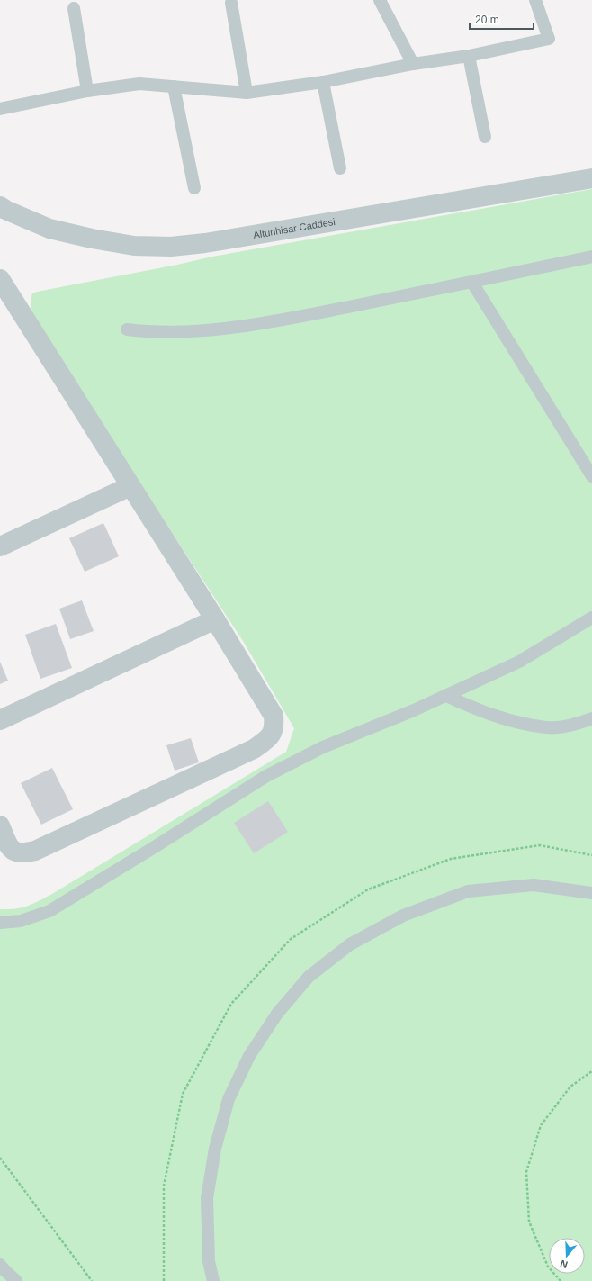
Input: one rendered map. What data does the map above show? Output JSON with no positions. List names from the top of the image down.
{
  "streets": {
    "street": ["Altunhisar Caddesi"]
  },
  "scale_bar": "20 m",
  "north": "bottom"
}
